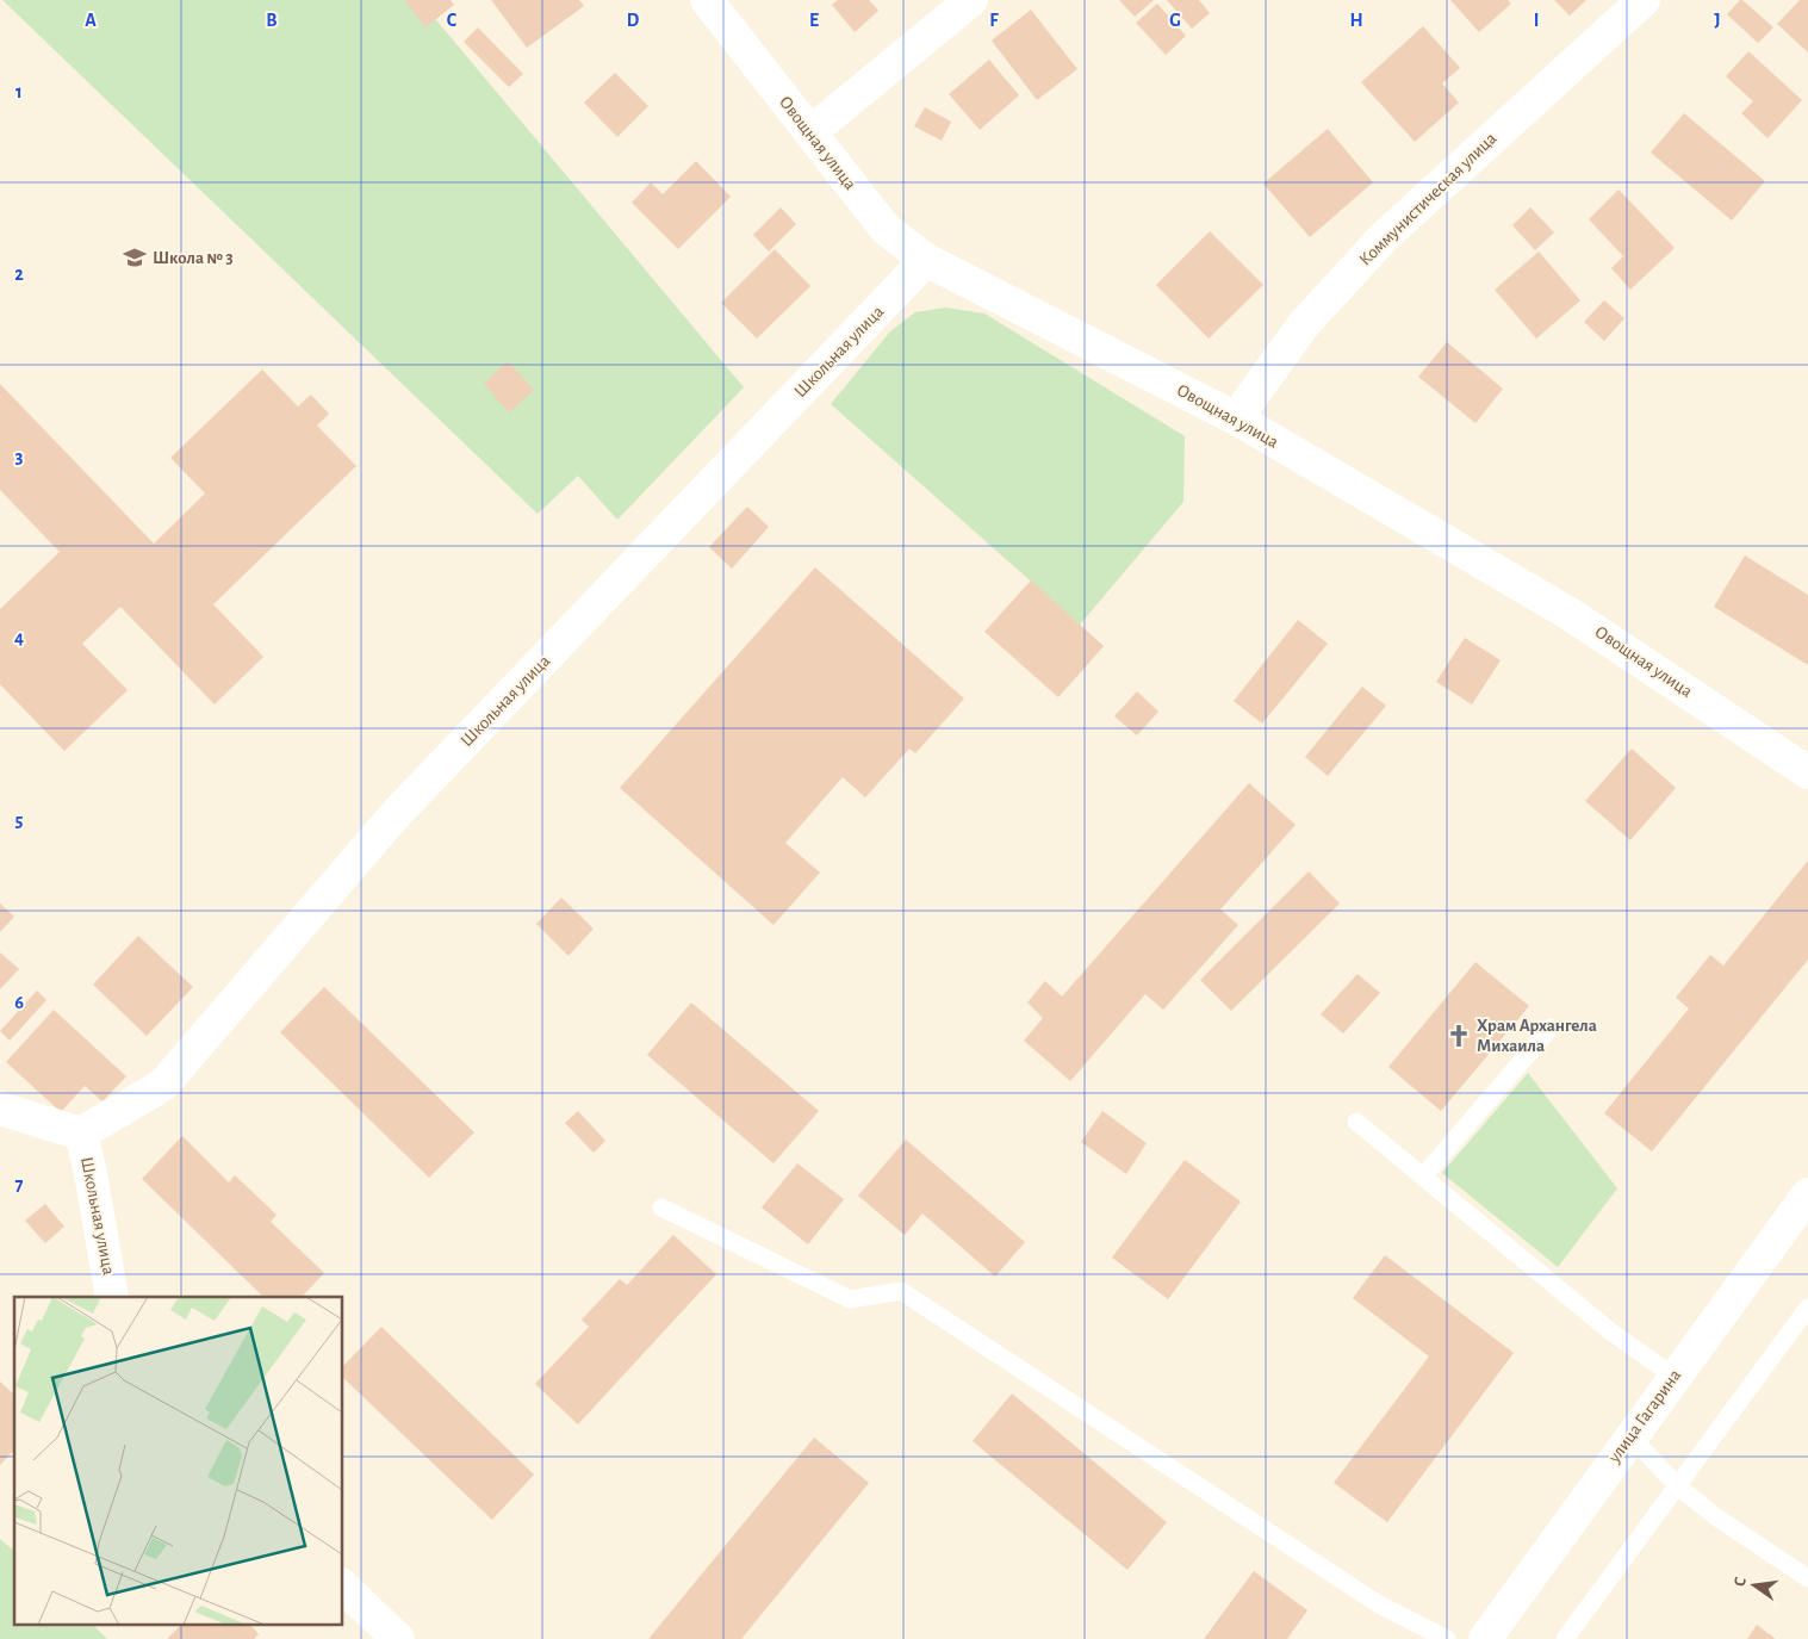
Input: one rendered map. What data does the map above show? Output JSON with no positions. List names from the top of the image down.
{
  "streets": {
    "street": [
      "Овощная улица",
      "Коммунистическая улица",
      "Школьная улица",
      "улица Гагарина"
    ]
  },
  "crossings": [
    ["Овощная улица", "Коммунистическая улица"],
    ["Овощная улица", "Школьная улица"]
  ],
  "places": {
    "school or university": ["Школа № 3"],
    "church": ["Храм Архангела Михаила"]
  },
  "north": "left",
  "grid": {
    "columns": [
      "A",
      "B",
      "C",
      "D",
      "E",
      "F",
      "G",
      "H",
      "I",
      "J"
    ],
    "rows": [
      "1",
      "2",
      "3",
      "4",
      "5",
      "6",
      "7"
    ]
  }
}
